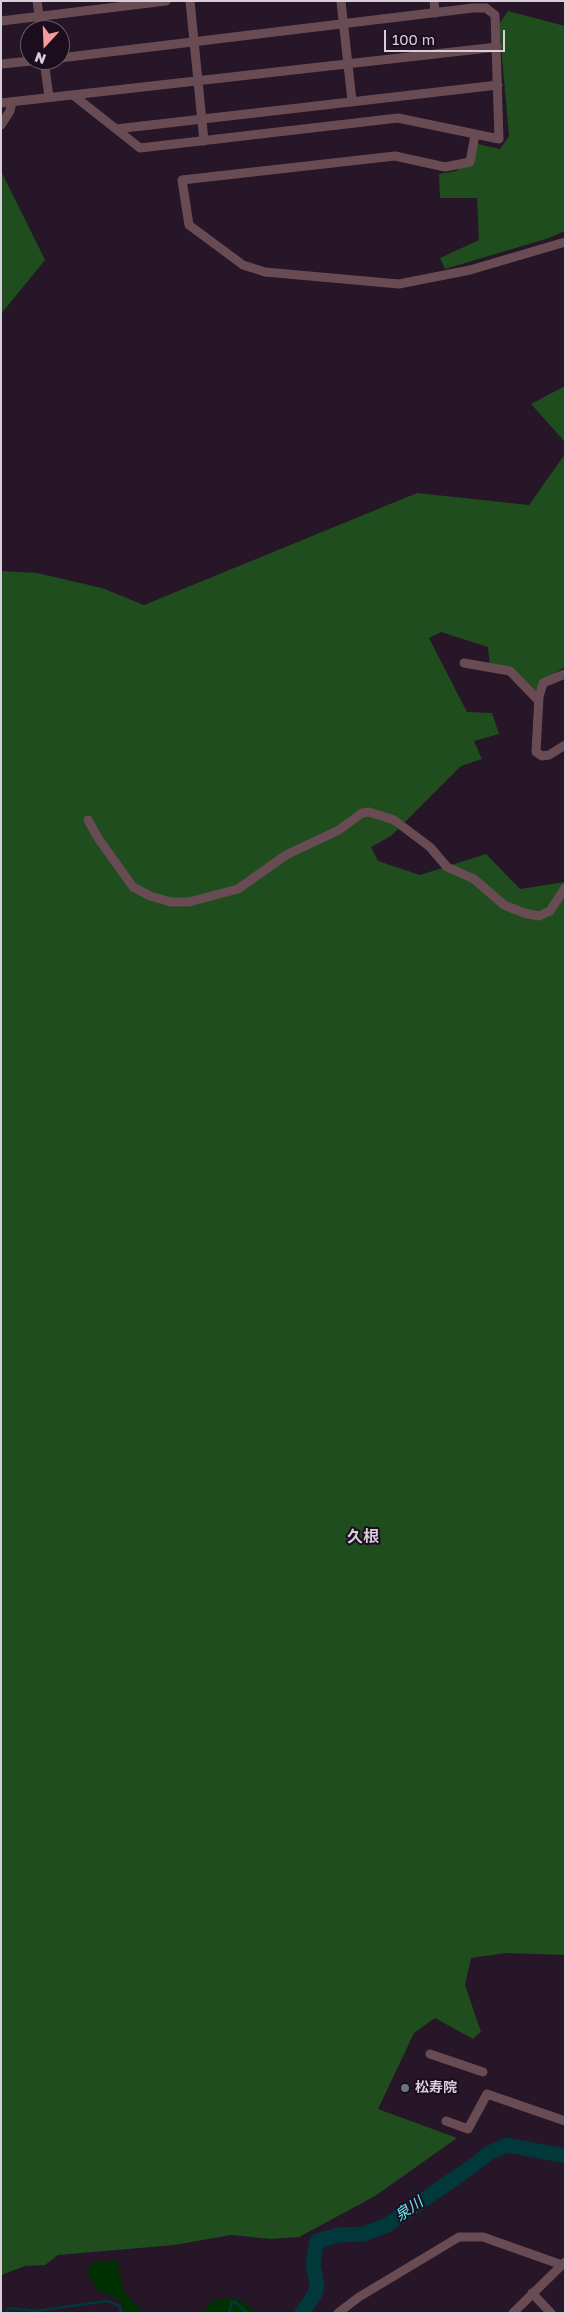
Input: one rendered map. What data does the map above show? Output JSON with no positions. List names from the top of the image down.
{
  "districts": ["久根"],
  "water": ["泉川"],
  "places": ["松寿院"],
  "scale_bar": "100 m",
  "north": "bottom"
}
